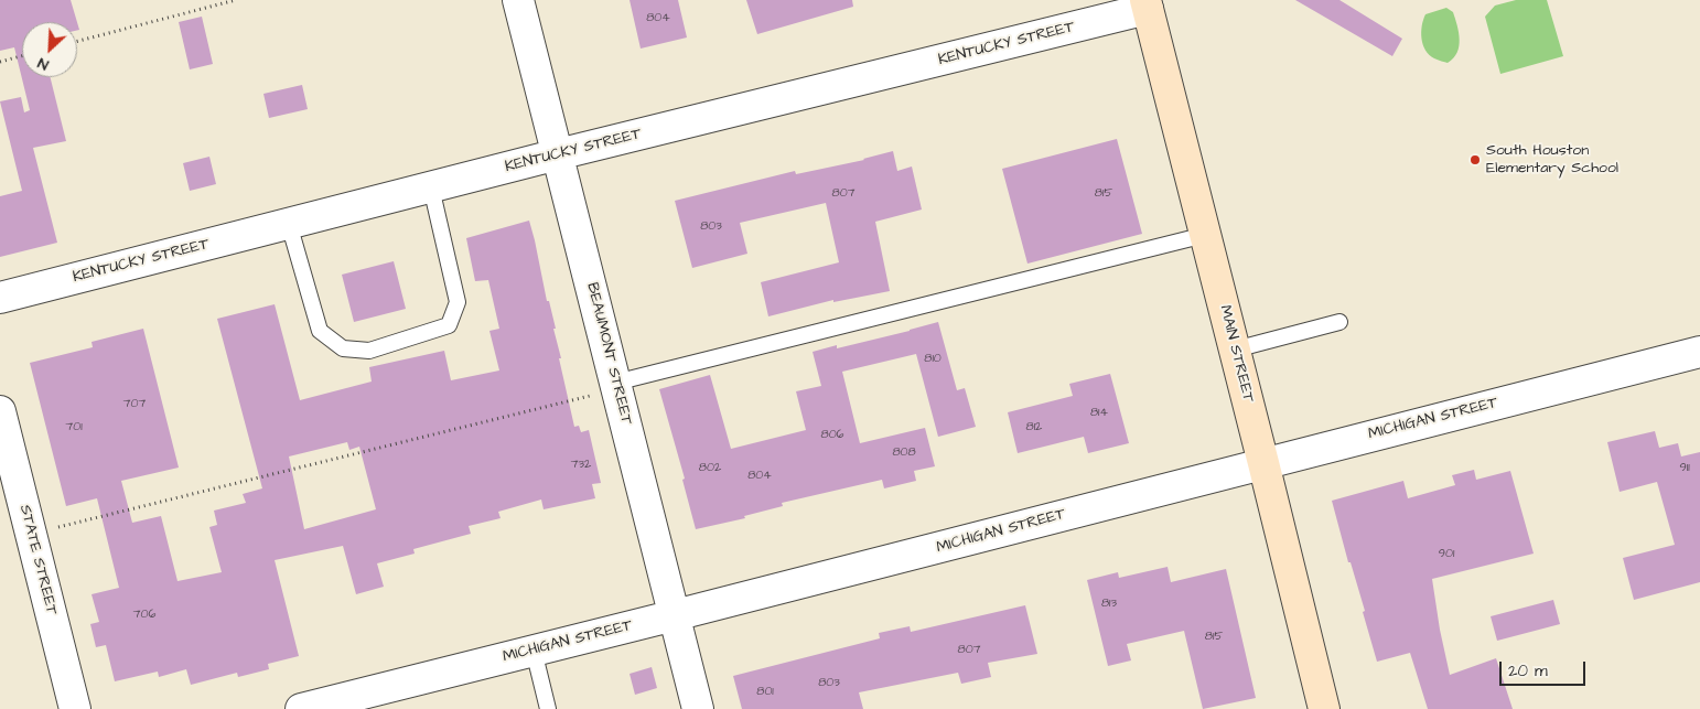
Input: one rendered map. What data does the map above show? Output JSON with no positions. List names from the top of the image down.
{
  "streets": {
    "street": [
      "KENTUCKY STREET",
      "BEAUMONT STREET",
      "MAIN STREET",
      "MICHIGAN STREET",
      "STATE STREET"
    ]
  },
  "crossings": [
    ["KENTUCKY STREET", "BEAUMONT STREET"],
    ["KENTUCKY STREET", "MAIN STREET"],
    ["BEAUMONT STREET", "MICHIGAN STREET"],
    ["MAIN STREET", "MICHIGAN STREET"]
  ],
  "places": ["South Houston Elementary School"],
  "house_numbers": [
    "804",
    "807",
    "815",
    "803",
    "810",
    "707",
    "814",
    "701",
    "812",
    "806",
    "808",
    "732",
    "802",
    "911",
    "804",
    "901",
    "813",
    "706",
    "815",
    "807",
    "803",
    "801"
  ],
  "scale_bar": "20 m",
  "north": "bottom left"
}
